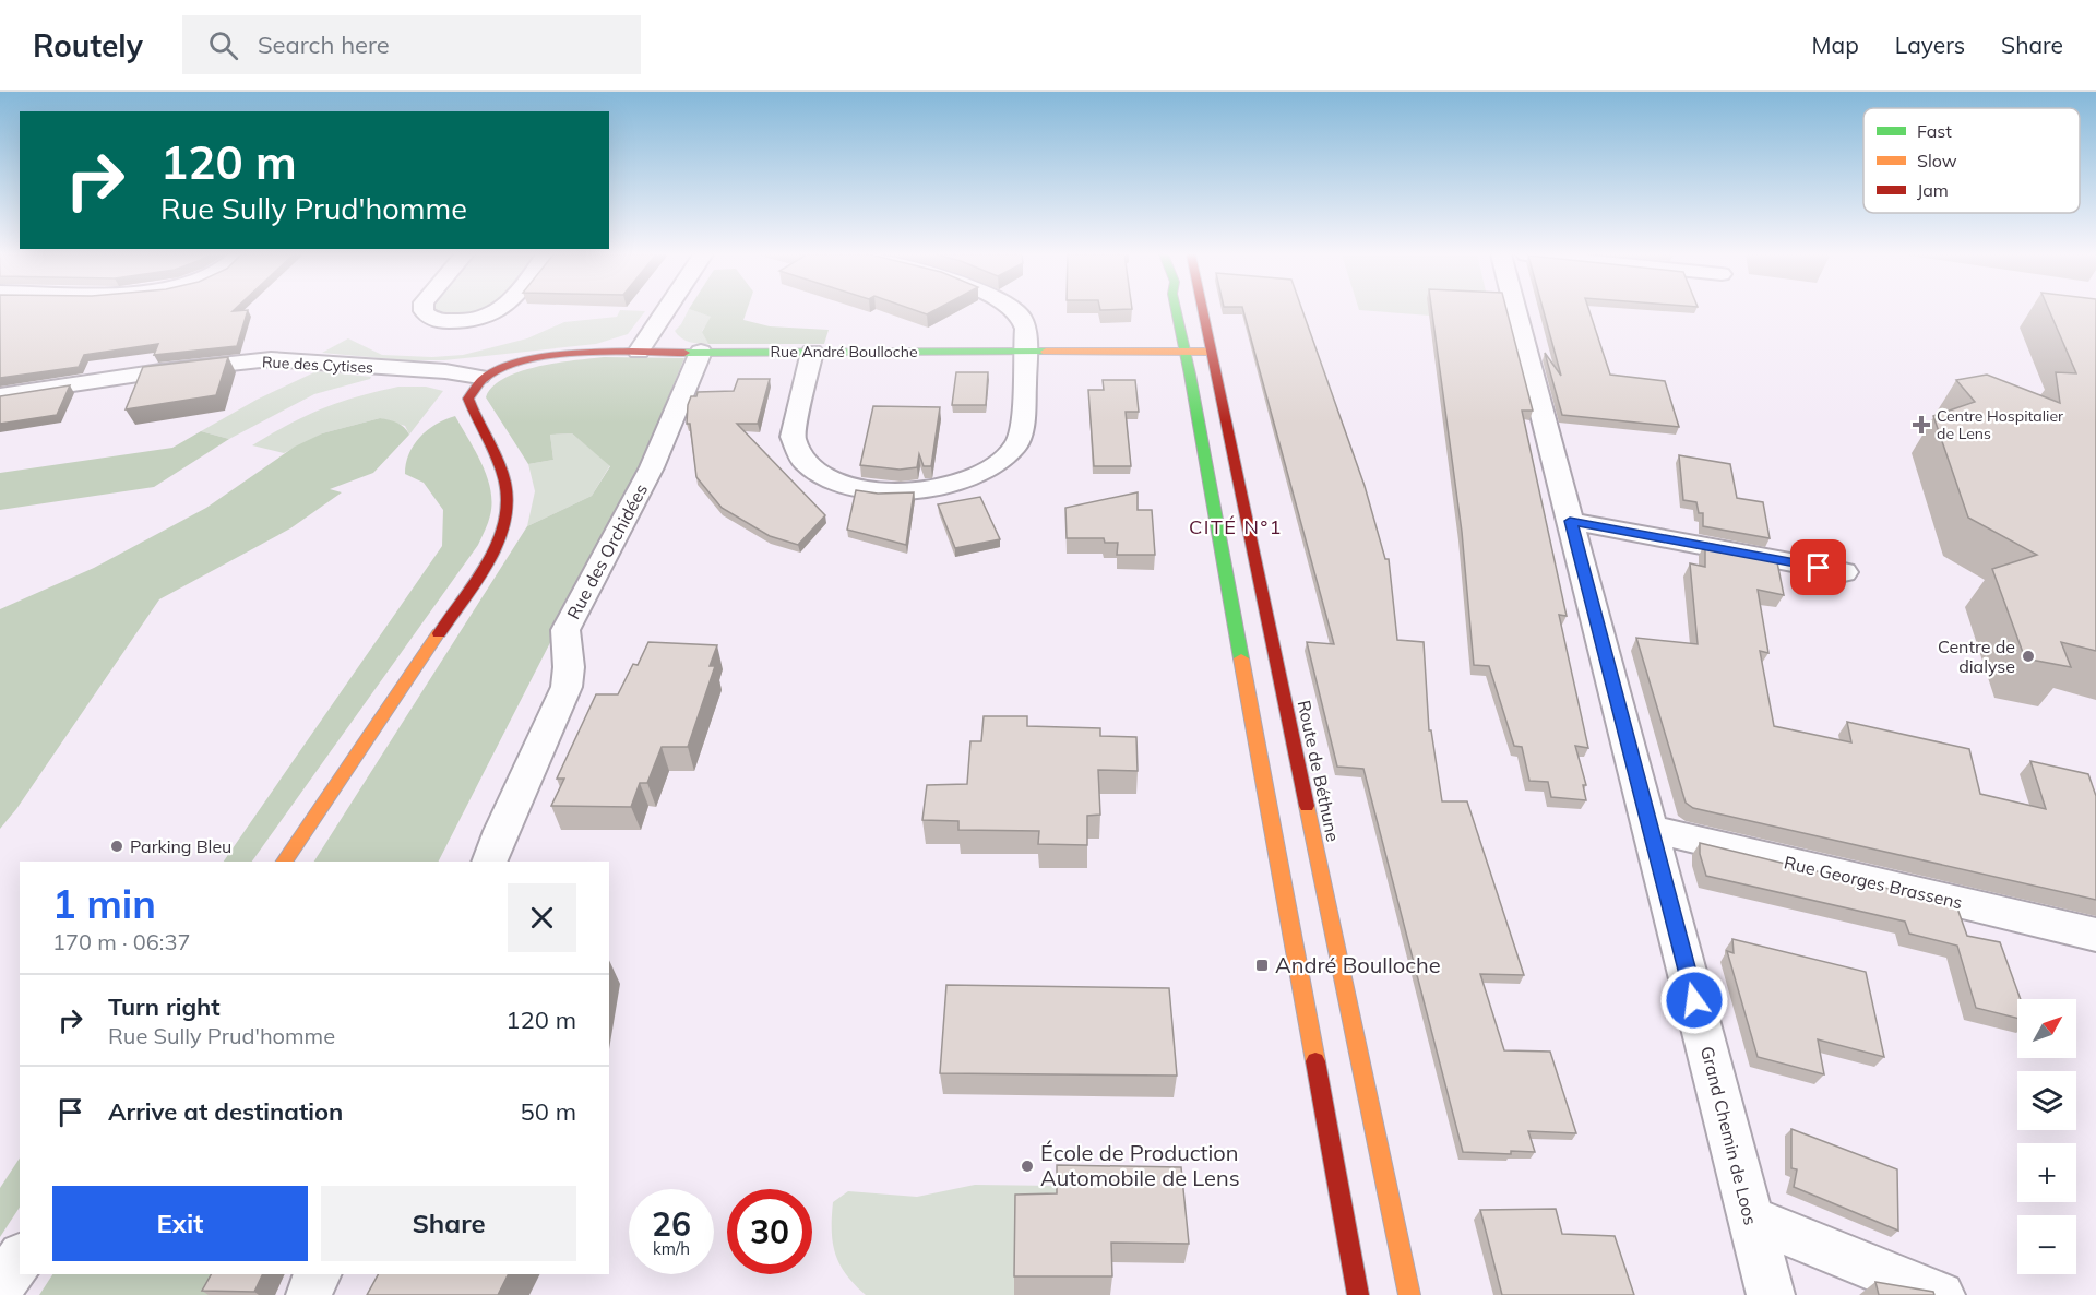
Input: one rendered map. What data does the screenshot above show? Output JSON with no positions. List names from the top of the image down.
{
  "streets": {
    "main road": ["Rue André Boulloche", "Route de Béthune"],
    "street": [
      "Rue des Cytises",
      "Rue des Orchidées",
      "Rue Georges Brassens",
      "Grand Chemin de Loos"
    ]
  },
  "crossings": [
    ["Rue André Boulloche", "Rue des Cytises"],
    ["Rue André Boulloche", "Rue des Orchidées"],
    ["Rue André Boulloche", "Route de Béthune"],
    ["Rue Georges Brassens", "Grand Chemin de Loos"]
  ],
  "districts": ["CITÉ N°1"],
  "places": {
    "health": ["Centre Hospitalier de Lens"],
    "other": ["Centre de dialyse", "Parking Bleu", "École de Production Automobile de Lens"],
    "transit": ["André Boulloche"]
  },
  "legend": ["Fast", "Slow", "Jam"],
  "north": "top right",
  "page": {
    "header": "Routely",
    "search": "Search here",
    "nav": ["Map", "Layers", "Share"],
    "turn": ["120 m", "Rue Sully Prud'homme"],
    "heading": ["1 min", "170 m · 06:37"],
    "list": [
      {
        "name": "Turn right",
        "note": "Rue Sully Prud'homme",
        "value": "120 m"
      },
      {
        "name": "Arrive at destination",
        "value": "50 m"
      }
    ],
    "map_buttons": ["+", "−"],
    "buttons": ["Exit", "Share"],
    "speed": "26 km/h",
    "limit": "30"
  }
}
